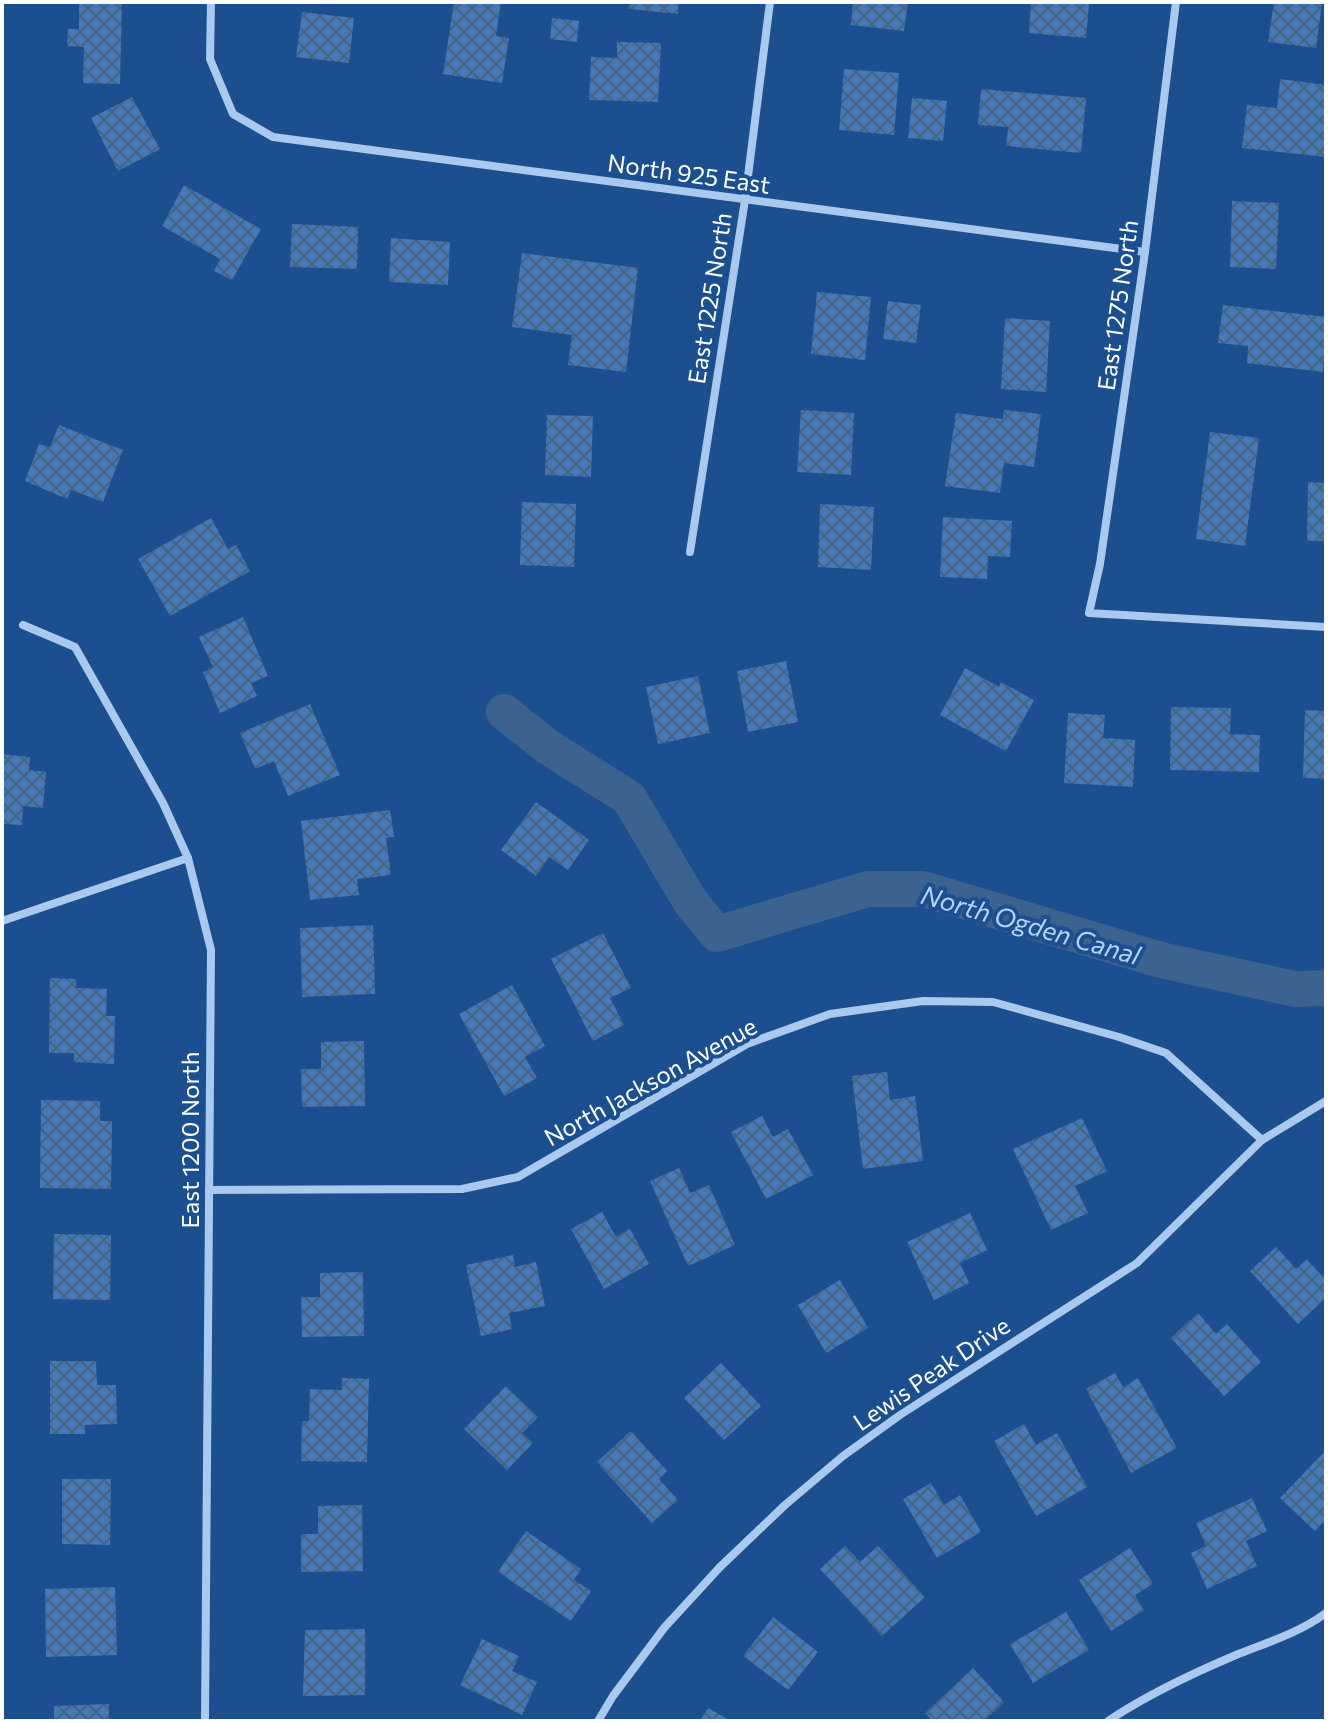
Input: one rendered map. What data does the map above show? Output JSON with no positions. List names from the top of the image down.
{
  "streets": {
    "street": [
      "North 925 East",
      "East 1225 North",
      "East 1275 North",
      "North Jackson Avenue",
      "East 1200 North",
      "Lewis Peak Drive"
    ]
  },
  "crossings": [
    ["North 925 East", "East 1225 North"],
    ["North 925 East", "East 1275 North"],
    ["North Jackson Avenue", "East 1200 North"],
    ["North Jackson Avenue", "Lewis Peak Drive"]
  ],
  "water": ["North Ogden Canal"]
}
